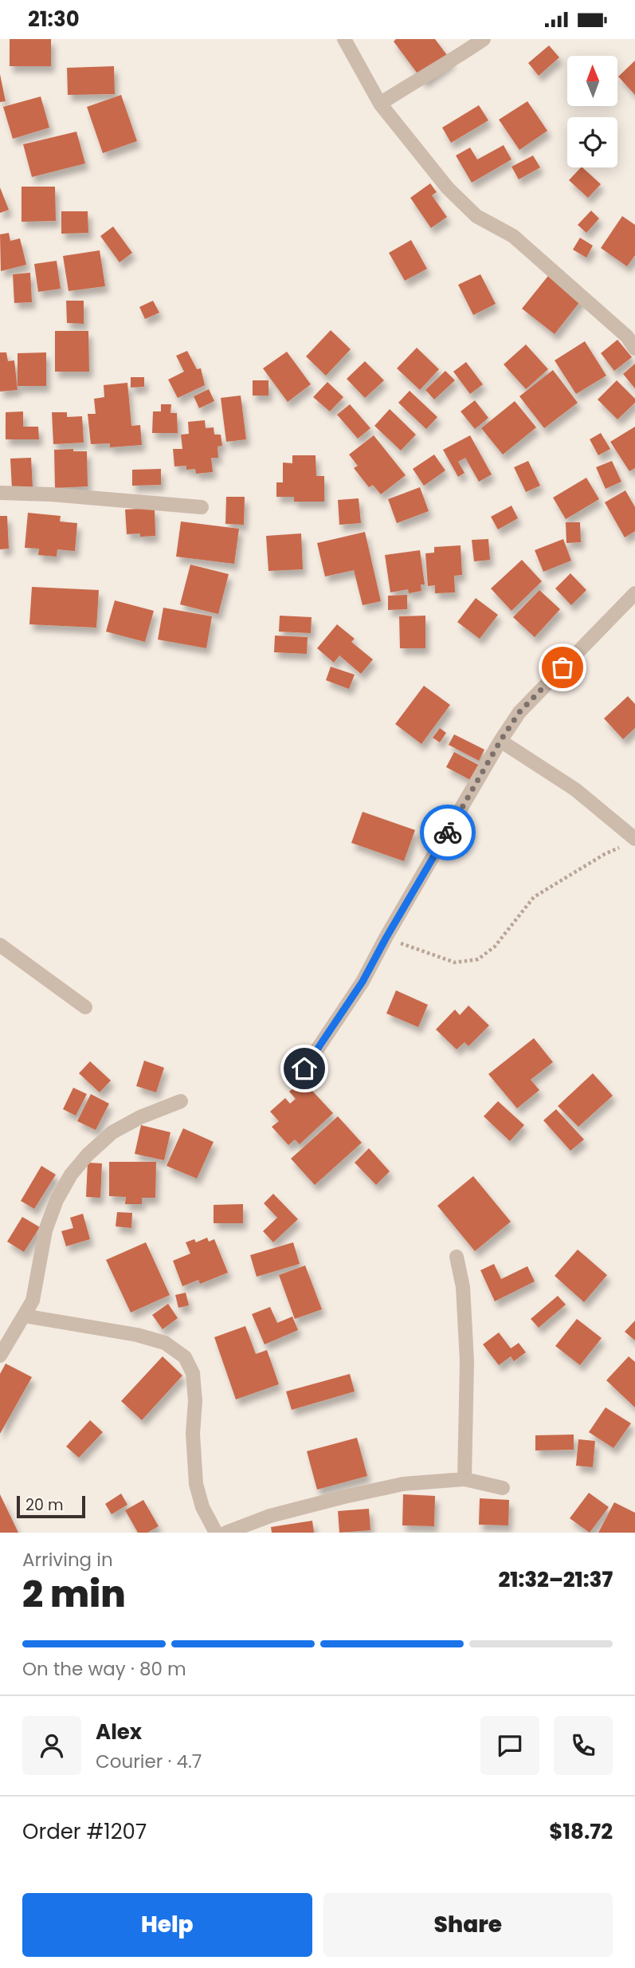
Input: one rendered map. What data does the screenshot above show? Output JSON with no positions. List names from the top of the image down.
{
  "scale_bar": "20 m",
  "north": "top",
  "page": {
    "status": "21:30",
    "scale": "20 m",
    "heading": ["2 min", "Arriving in", "21:32–21:37"],
    "panel": [
      "Alex",
      "Courier · 4.7",
      "Order #1207",
      "$18.72"
    ],
    "bar": "On the way · 80 m",
    "buttons": ["Help", "Share"]
  }
}
